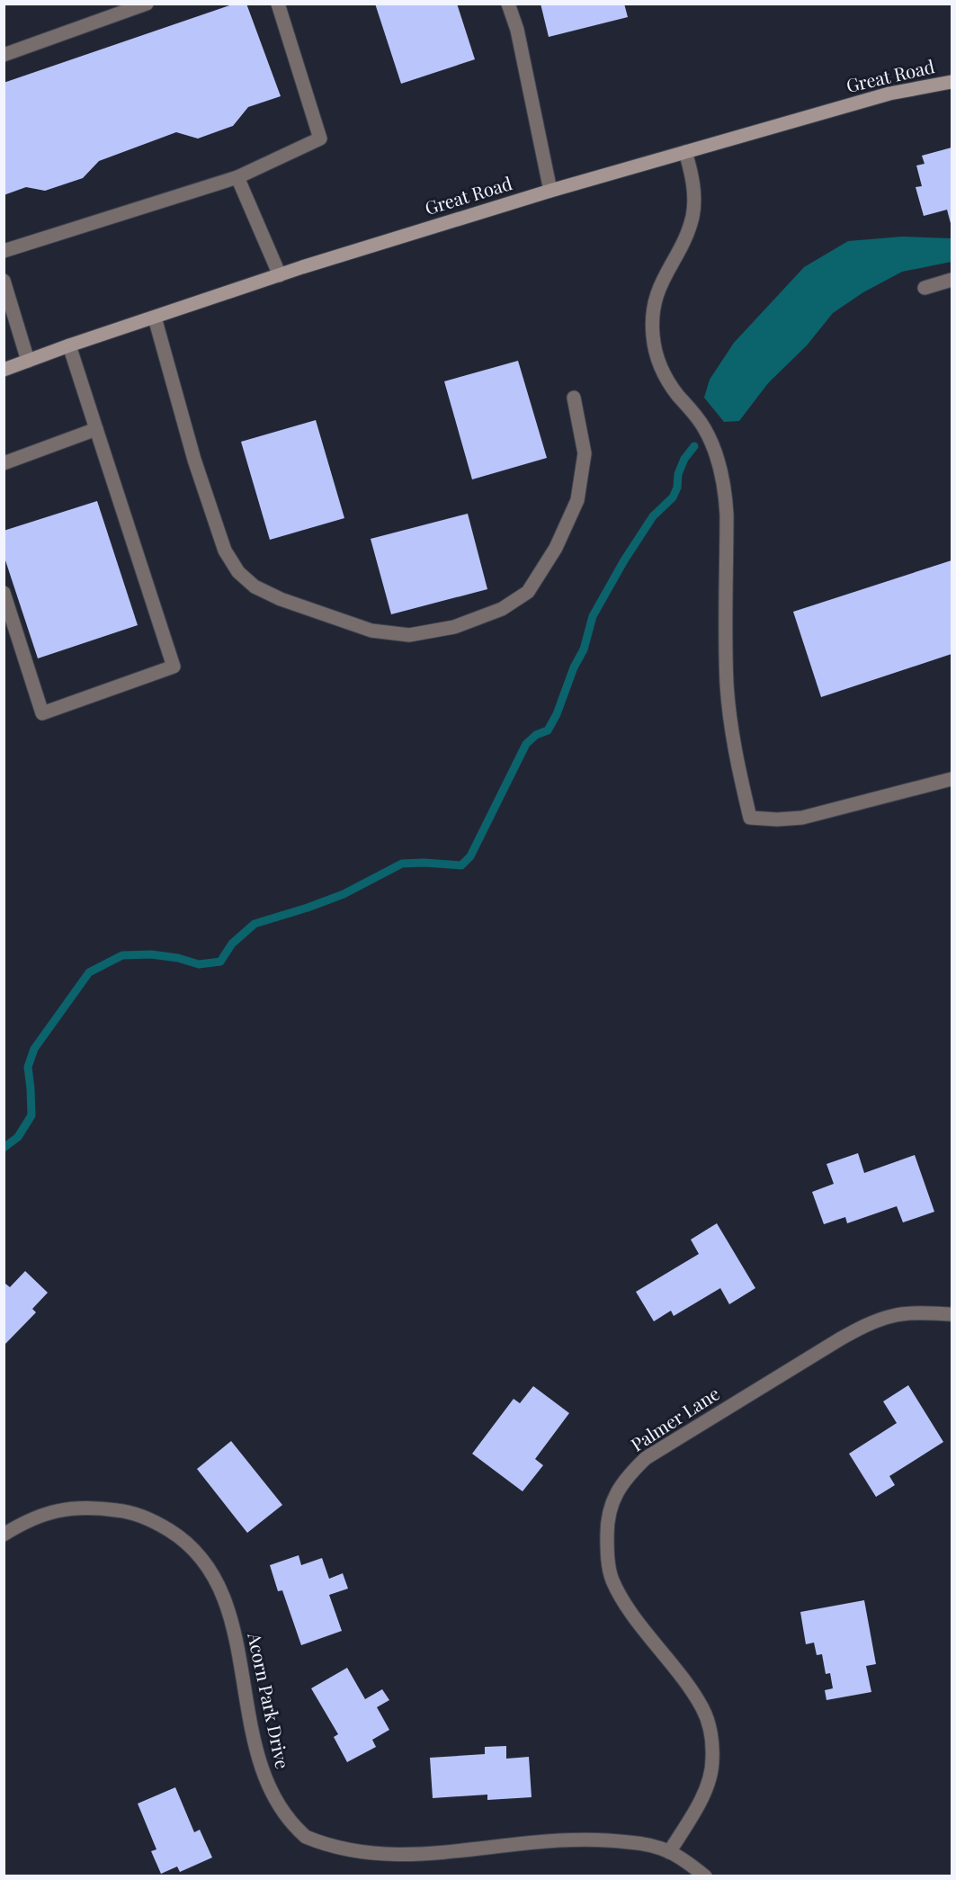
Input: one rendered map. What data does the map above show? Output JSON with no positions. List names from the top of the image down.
{
  "streets": {
    "main road": ["Great Road"],
    "street": ["Palmer Lane", "Acorn Park Drive"]
  }
}
